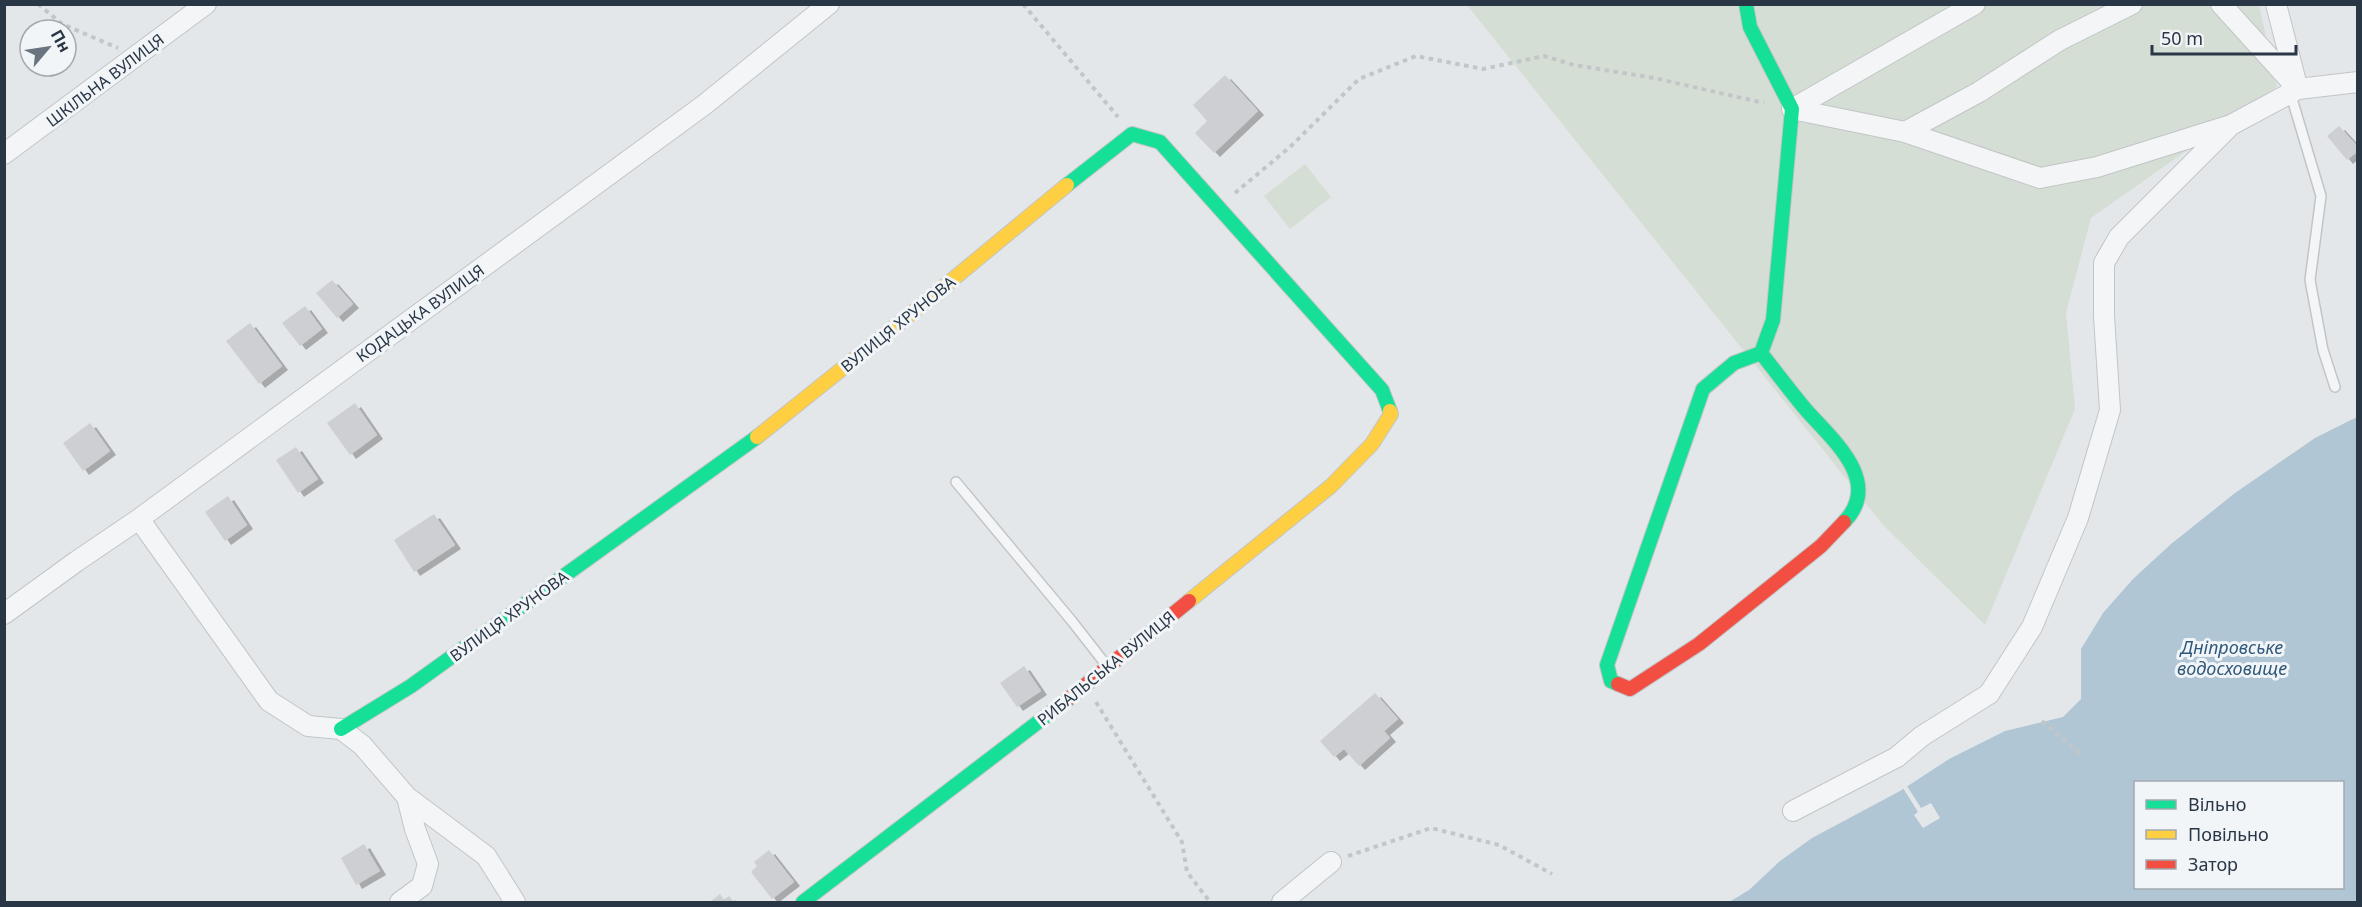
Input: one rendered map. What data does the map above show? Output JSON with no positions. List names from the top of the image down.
{
  "streets": {
    "street": [
      "ШКІЛЬНА ВУЛИЦЯ",
      "КОДАЦЬКА ВУЛИЦЯ",
      "ВУЛИЦЯ ХРУНОВА",
      "РИБАЛЬСЬКА ВУЛИЦЯ"
    ]
  },
  "water": ["Дніпровське водосховище"],
  "legend": ["Вільно", "Повільно", "Затор"],
  "scale_bar": "50 m",
  "north": "top right"
}
